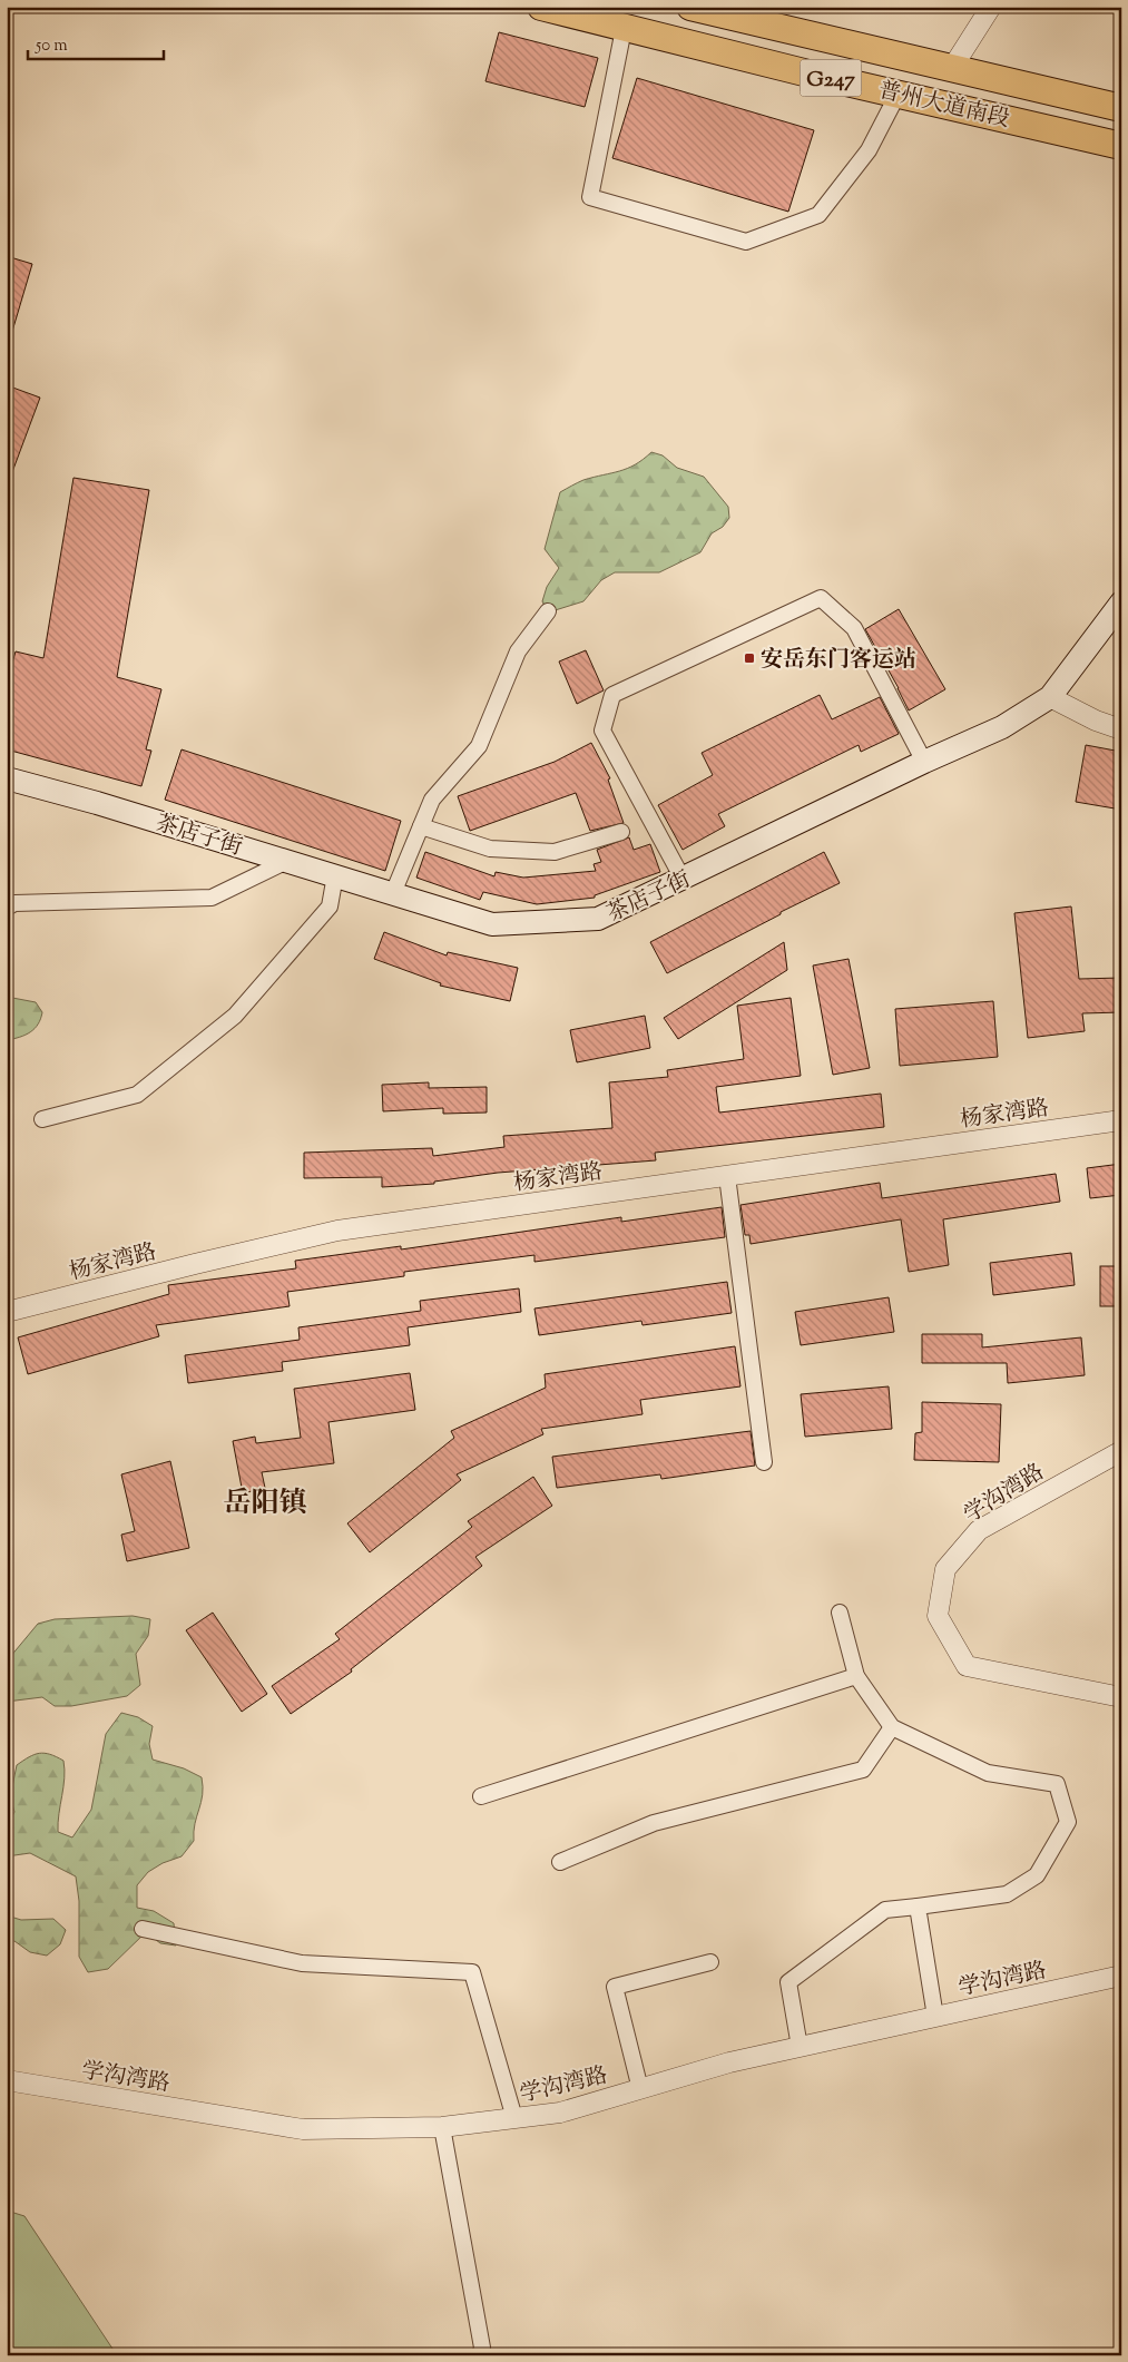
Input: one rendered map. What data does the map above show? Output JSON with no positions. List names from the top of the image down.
{
  "streets": {
    "highway": ["G247", "普州大道南段"],
    "main road": ["茶店子街"],
    "street": ["杨家湾路", "学沟湾路"]
  },
  "districts": ["岳阳镇"],
  "places": {
    "transit": ["安岳东门客运站"]
  },
  "scale_bar": "50 m"
}
